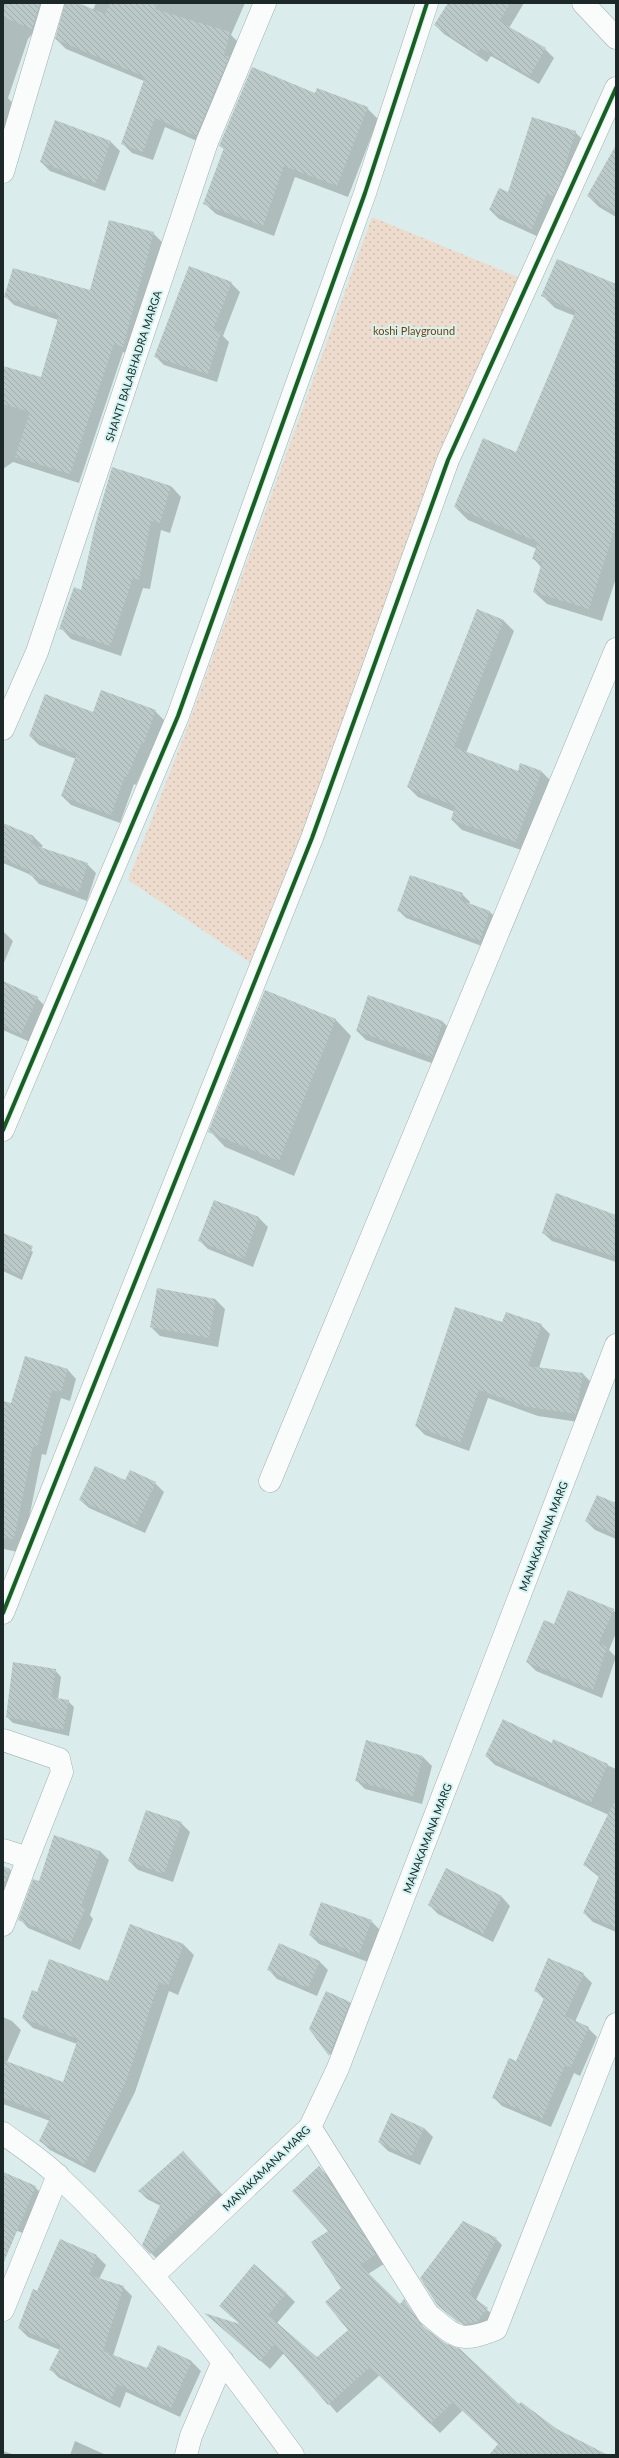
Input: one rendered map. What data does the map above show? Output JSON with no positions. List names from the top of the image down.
{
  "streets": {
    "street": ["SHANTI BALABHADRA MARGA", "MANAKAMANA MARG"]
  },
  "parks": ["koshi Playground"]
}
